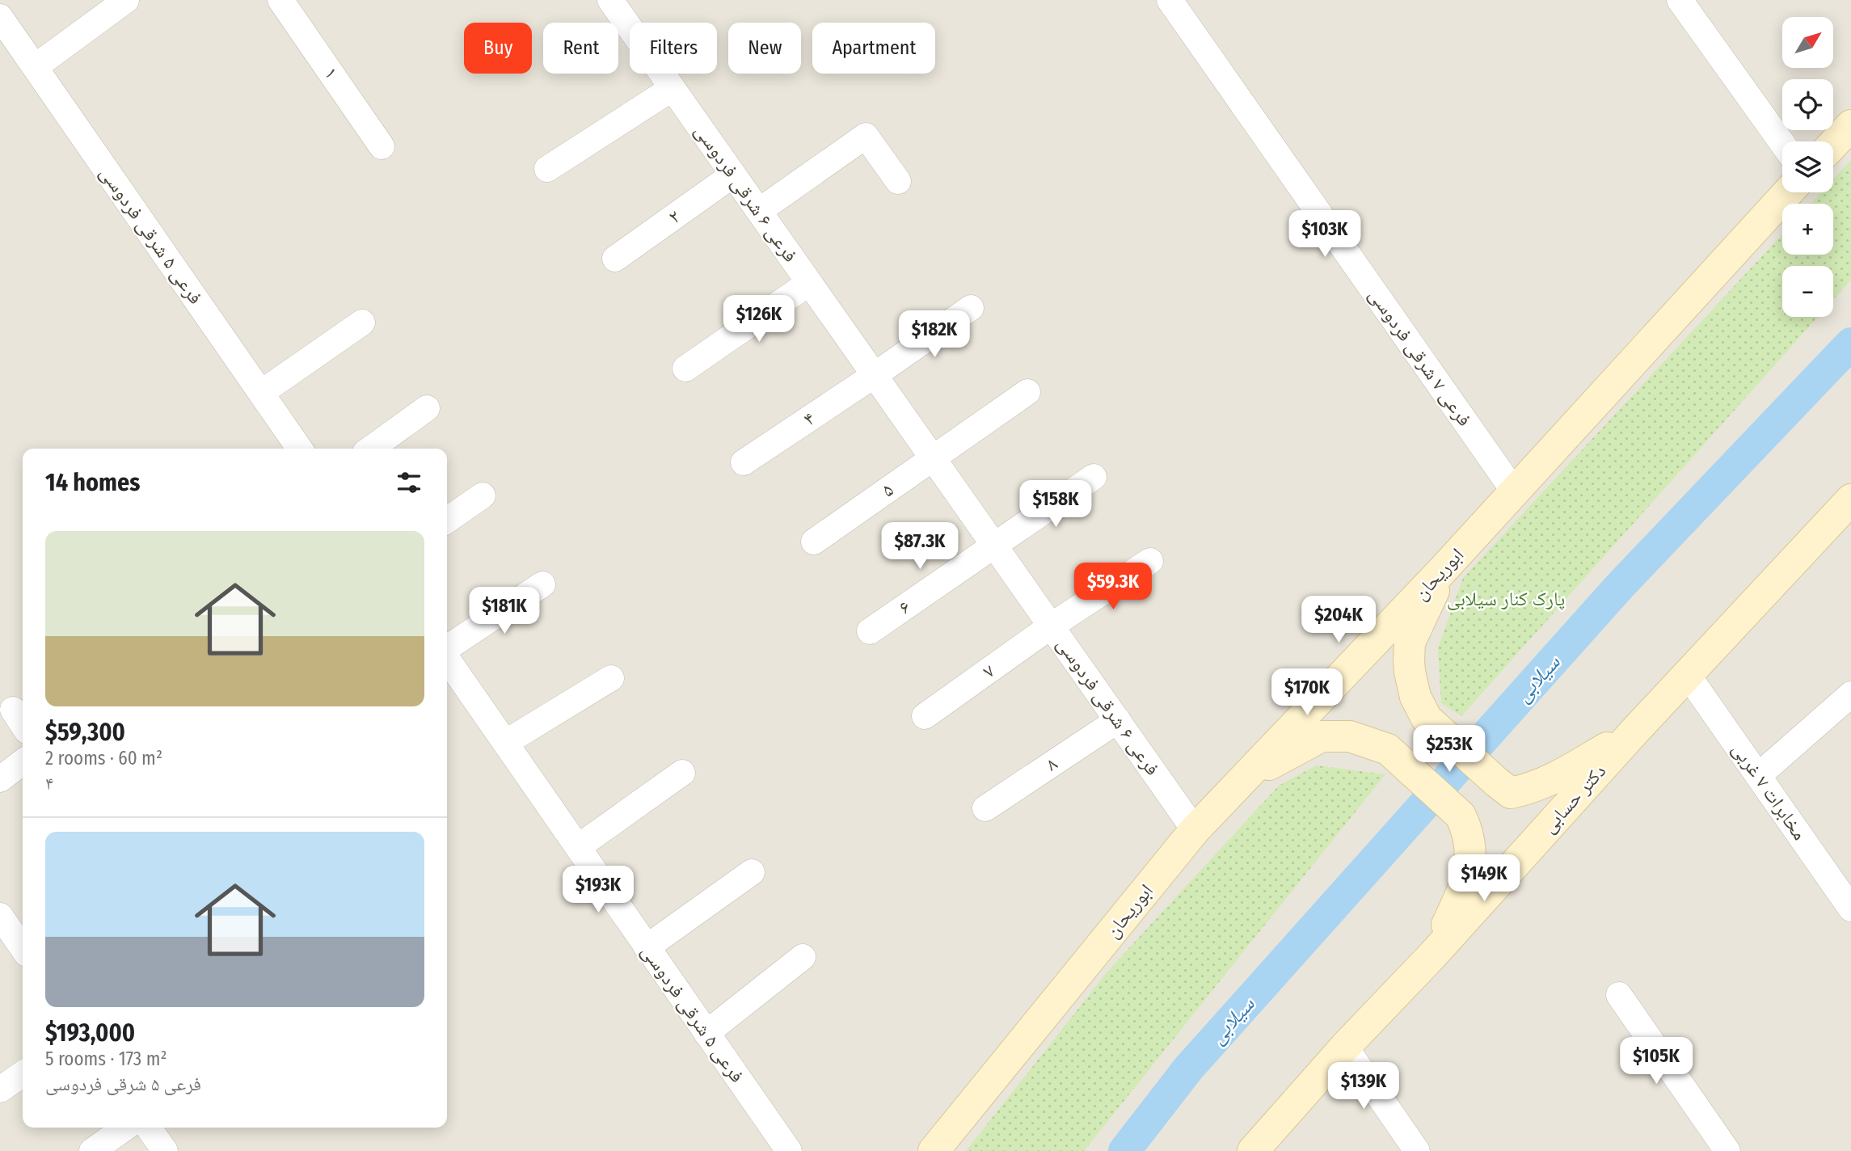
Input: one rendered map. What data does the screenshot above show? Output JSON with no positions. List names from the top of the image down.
{
  "streets": {
    "main road": ["ابوریحان", "دکتر حسابی"],
    "street": [
      "۱",
      "فرعی ۶ شرقی فردوسی",
      "۲",
      "فرعی ۵ شرقی فردوسی",
      "فرعی ۷ شرقی فردوسی",
      "۴",
      "۵",
      "۶",
      "۷",
      "۸",
      "مخابرات ۷ غربی"
    ]
  },
  "crossings": [
    ["فرعی ۶ شرقی فردوسی", "۲"],
    ["فرعی ۶ شرقی فردوسی", "۴"],
    ["فرعی ۶ شرقی فردوسی", "۵"],
    ["فرعی ۶ شرقی فردوسی", "ابوریحان"],
    ["فرعی ۶ شرقی فردوسی", "۶"],
    ["فرعی ۶ شرقی فردوسی", "۷"],
    ["فرعی ۶ شرقی فردوسی", "۸"],
    ["فرعی ۷ شرقی فردوسی", "ابوریحان"],
    ["مخابرات ۷ غربی", "دکتر حسابی"]
  ],
  "water": ["سیلابی"],
  "parks": ["پارک کنار سیلابی"],
  "north": "top right",
  "page": {
    "map_buttons": ["+", "−"],
    "chip": [
      "Buy",
      "Rent",
      "Filters",
      "New",
      "Apartment"
    ],
    "price": [
      "$103K",
      "$126K",
      "$182K",
      "$158K",
      "$87.3K",
      "$59.3K",
      "$181K",
      "$204K",
      "$170K",
      "$253K",
      "$149K",
      "$193K",
      "$105K",
      "$139K"
    ],
    "heading": "14 homes",
    "list": [
      {
        "name": "$59,300",
        "note": "2 rooms · 60 m² · ۴"
      },
      {
        "name": "$193,000",
        "note": "5 rooms · 173 m² · فرعی ۵ شرقی فردوسی"
      }
    ]
  }
}
